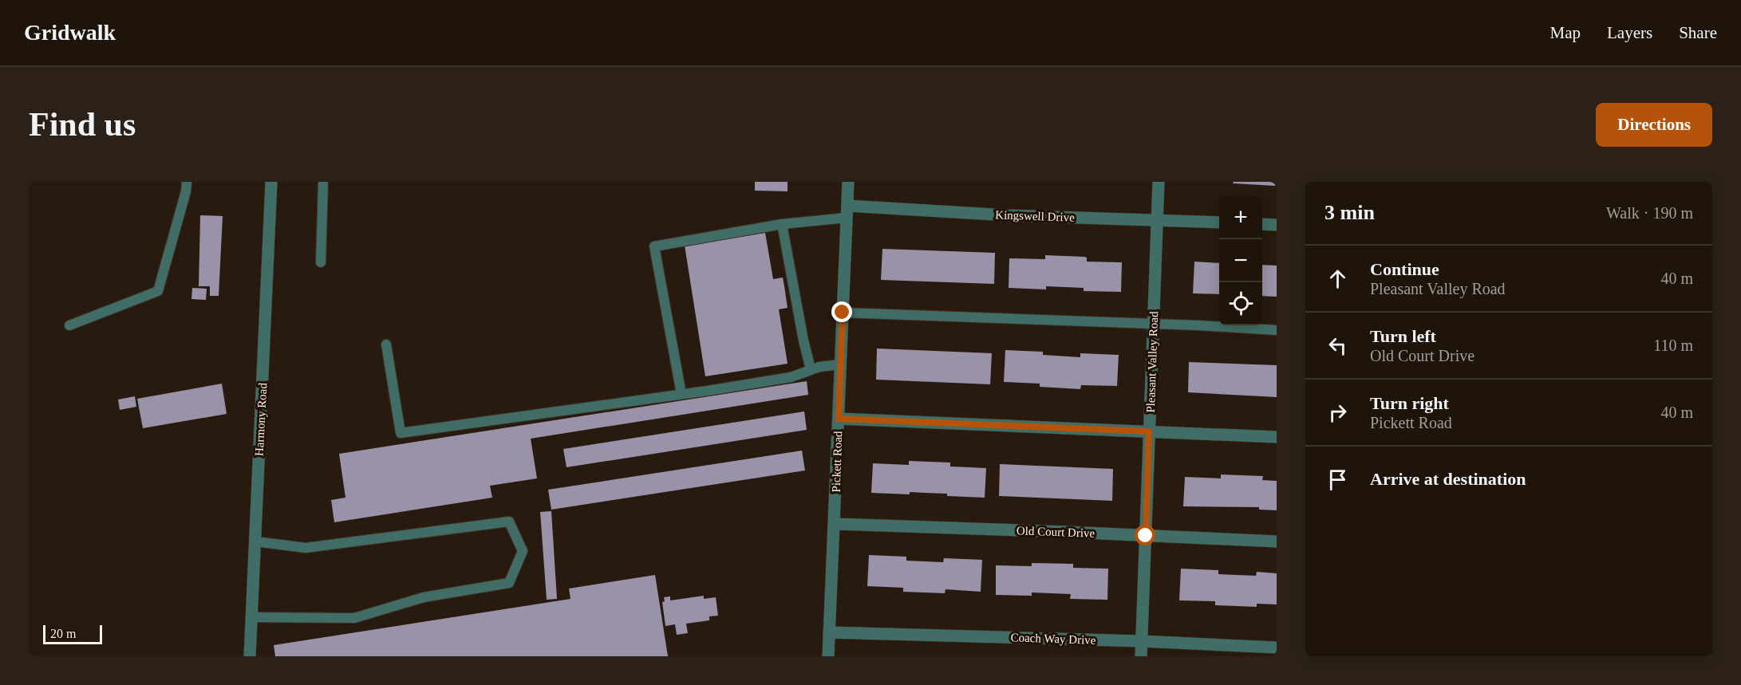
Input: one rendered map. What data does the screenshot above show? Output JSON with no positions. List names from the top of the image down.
{
  "streets": {
    "street": [
      "Kingswell Drive",
      "Pleasant Valley Road",
      "Harmony Road",
      "Pickett Road",
      "Old Court Drive",
      "Coach Way Drive"
    ]
  },
  "crossings": [
    ["Kingswell Drive", "Pleasant Valley Road"],
    ["Kingswell Drive", "Pickett Road"],
    ["Pleasant Valley Road", "Old Court Drive"],
    ["Pleasant Valley Road", "Coach Way Drive"],
    ["Pickett Road", "Old Court Drive"],
    ["Pickett Road", "Coach Way Drive"]
  ],
  "scale_bar": "20 m",
  "page": {
    "header": "Gridwalk",
    "nav": ["Map", "Layers", "Share"],
    "buttons": "Directions",
    "title": "Find us",
    "heading": ["3 min", "Walk · 190 m"],
    "map_buttons": ["+", "−"],
    "list": [
      ["Continue", "Pleasant Valley Road", "40 m"],
      ["Turn left", "Old Court Drive", "110 m"],
      ["Turn right", "Pickett Road", "40 m"],
      "Arrive at destination"
    ],
    "scale": "20 m"
  }
}
